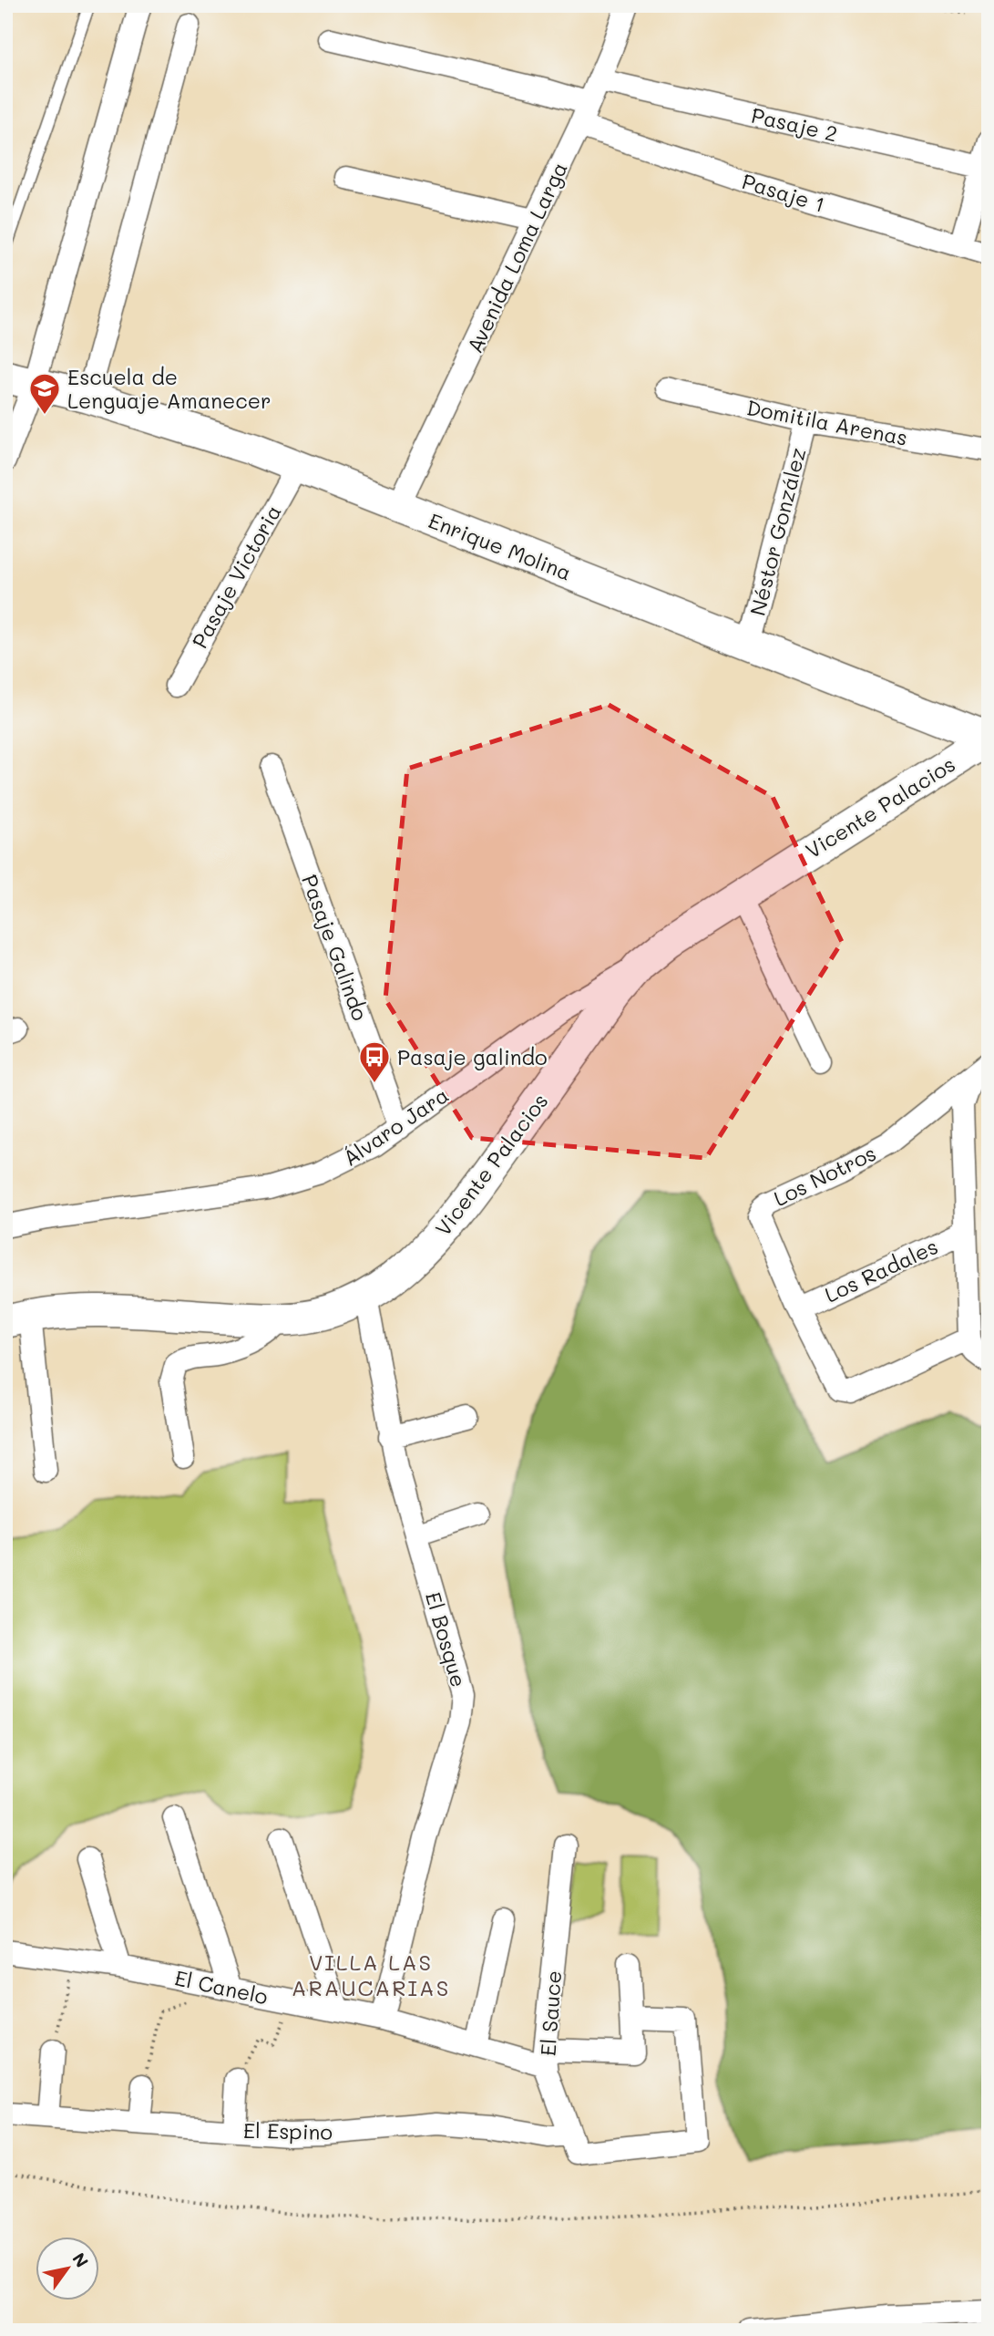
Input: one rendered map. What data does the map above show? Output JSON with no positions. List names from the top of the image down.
{
  "streets": {
    "main road": ["Enrique Molina", "Vicente Palacios"],
    "street": [
      "Pasaje 2",
      "Pasaje 1",
      "Avenida Loma Larga",
      "Domitila Arenas",
      "Néstor González",
      "Pasaje Victoria",
      "Pasaje Galindo",
      "Álvaro Jara",
      "Los Notros",
      "Los Radales",
      "El Bosque",
      "El Canelo",
      "El Sauce",
      "El Espino"
    ]
  },
  "crossings": [
    ["Pasaje 2", "Avenida Loma Larga"],
    ["Pasaje 1", "Avenida Loma Larga"],
    ["Avenida Loma Larga", "Enrique Molina"],
    ["Domitila Arenas", "Néstor González"],
    ["Néstor González", "Enrique Molina"],
    ["Enrique Molina", "Pasaje Victoria"],
    ["Enrique Molina", "Vicente Palacios"],
    ["Vicente Palacios", "Álvaro Jara"],
    ["Vicente Palacios", "El Bosque"],
    ["Pasaje Galindo", "Álvaro Jara"],
    ["Los Notros", "Los Radales"],
    ["El Bosque", "El Canelo"],
    ["El Canelo", "El Sauce"],
    ["El Canelo", "El Espino"],
    ["El Sauce", "El Espino"]
  ],
  "districts": ["VILLA LAS ARAUCARIAS"],
  "places": {
    "school or university": ["Escuela de Lenguaje Amanecer"],
    "bus stop": ["Pasaje galindo"]
  },
  "north": "top right"
}
